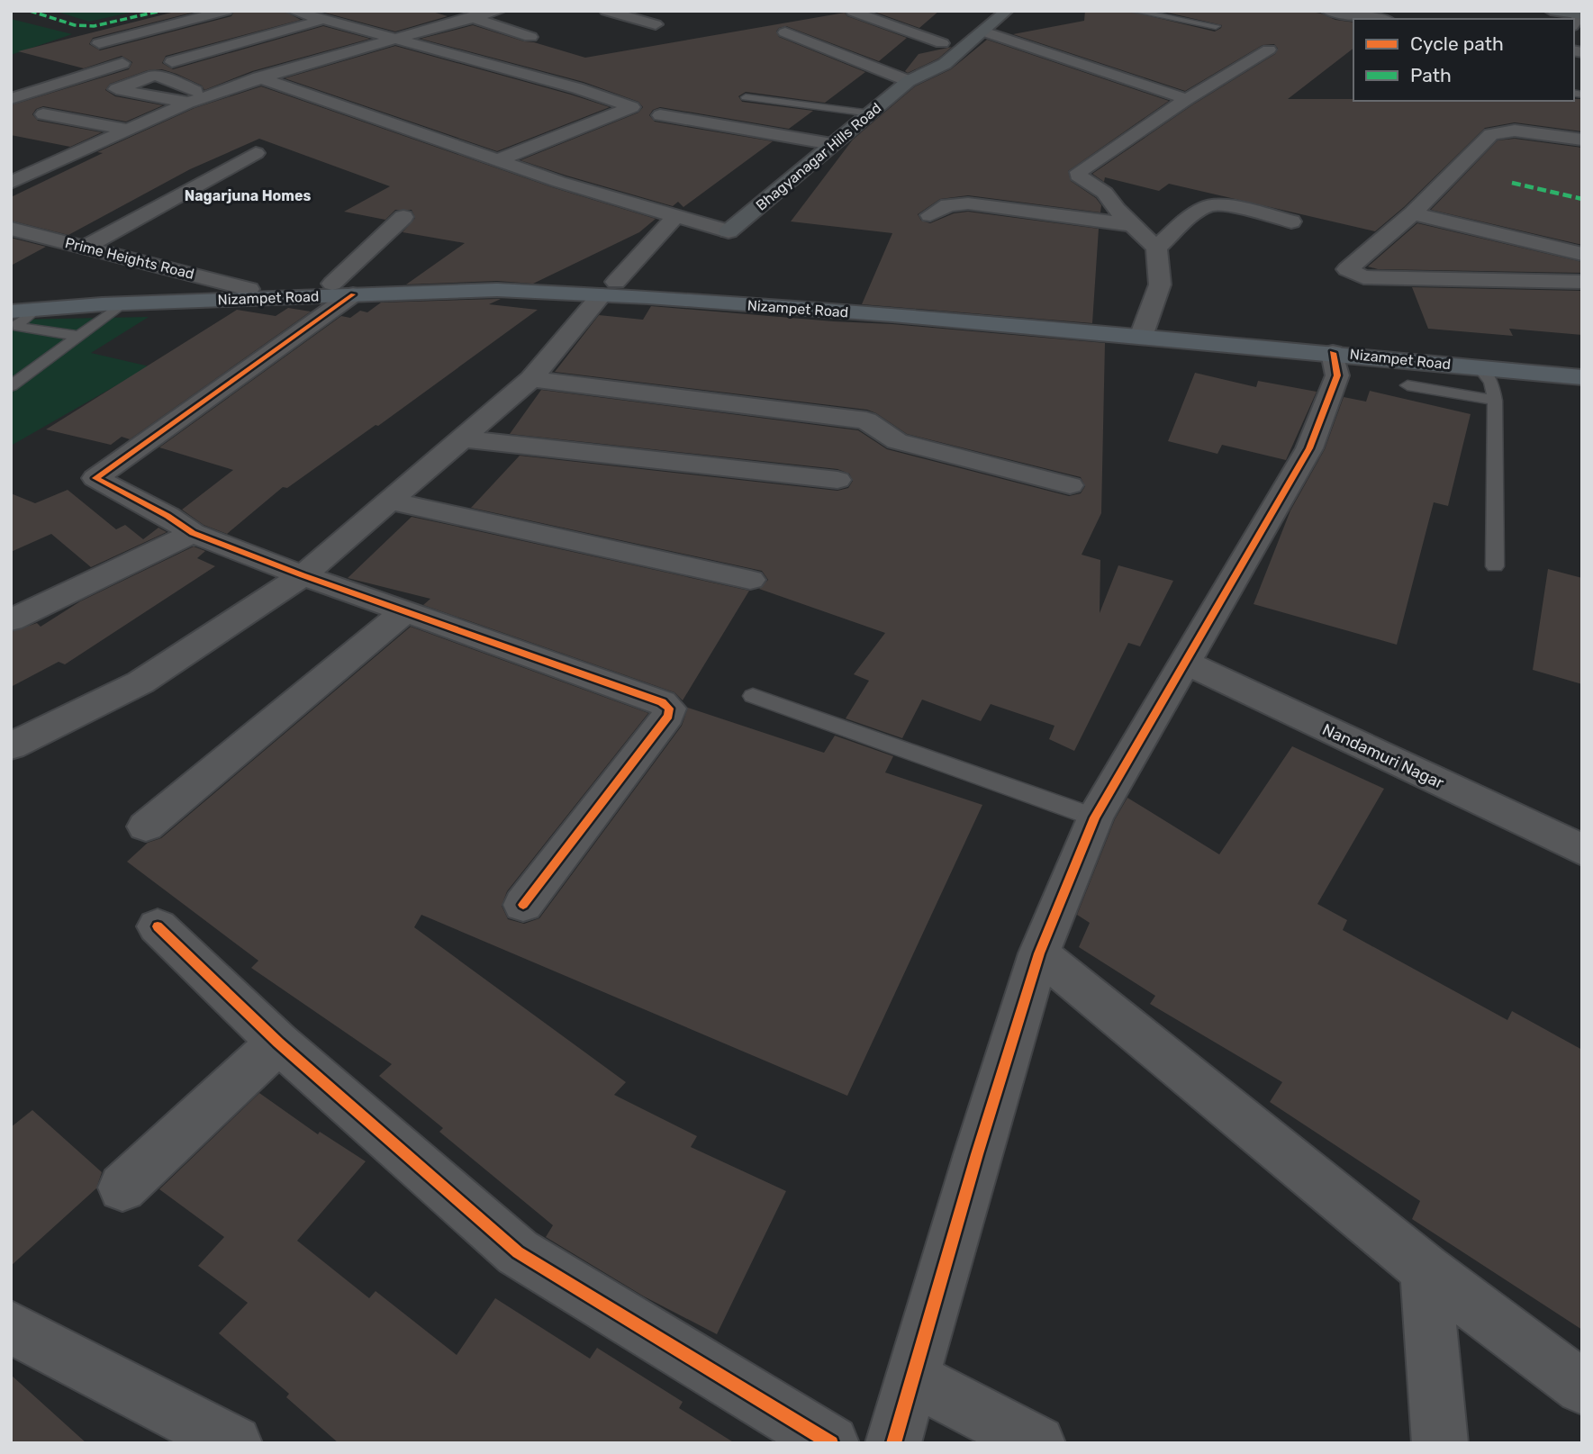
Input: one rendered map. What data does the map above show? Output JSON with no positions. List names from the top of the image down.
{
  "streets": {
    "main road": ["Bhagyanagar Hills Road", "Nizampet Road"],
    "street": ["Prime Heights Road", "Nandamuri Nagar"]
  },
  "crossings": [
    ["Prime Heights Road", "Nizampet Road"]
  ],
  "districts": ["Nagarjuna Homes"],
  "legend": ["Cycle path", "Path"]
}
